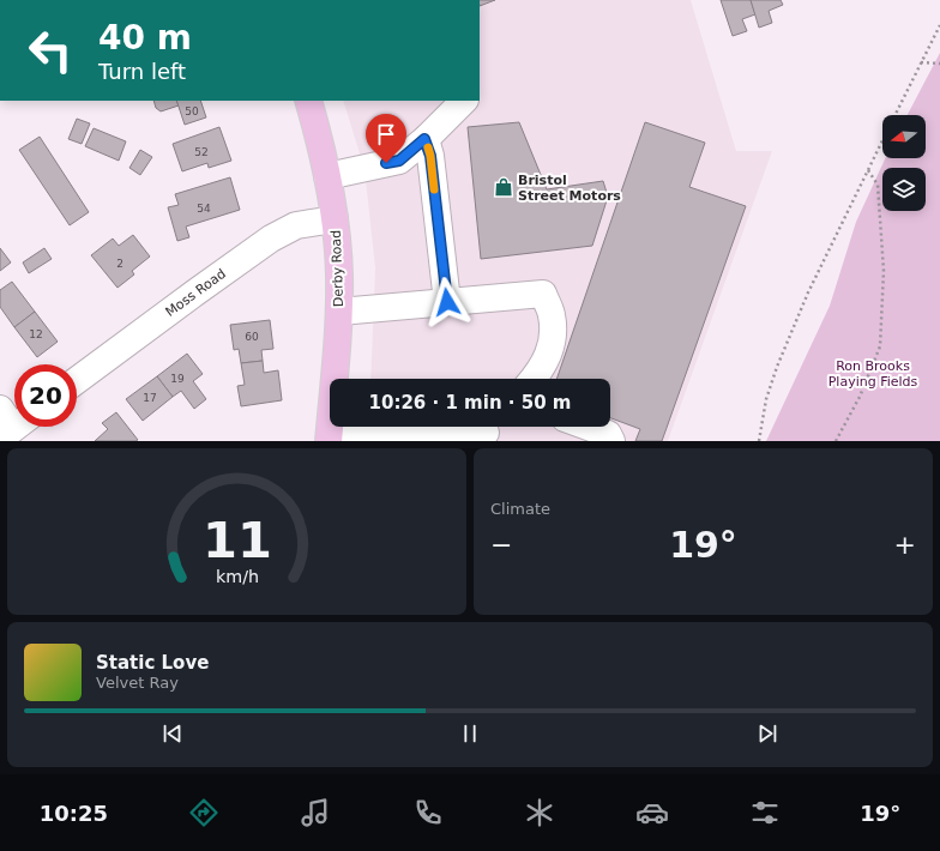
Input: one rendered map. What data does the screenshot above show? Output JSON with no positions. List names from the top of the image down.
{
  "streets": {
    "main road": ["Derby Road"],
    "street": ["Moss Road"]
  },
  "crossings": [
    ["Derby Road", "Moss Road"]
  ],
  "parks": ["Ron Brooks Playing Fields"],
  "places": {
    "shop": ["Bristol Street Motors"]
  },
  "house_numbers": [
    "50",
    "52",
    "54",
    "2",
    "12",
    "60",
    "19",
    "17"
  ],
  "north": "left",
  "page": {
    "turn": ["40 m", "Turn left"],
    "limit": "20",
    "trip": "10:26 · 1 min · 50 m",
    "tile": "Climate",
    "heat": ["−", "19°", "+"],
    "song": ["Static Love", "Velvet Ray"],
    "tabs": ["10:25", "19°"],
    "gauge": ["11", "km/h"]
  }
}
